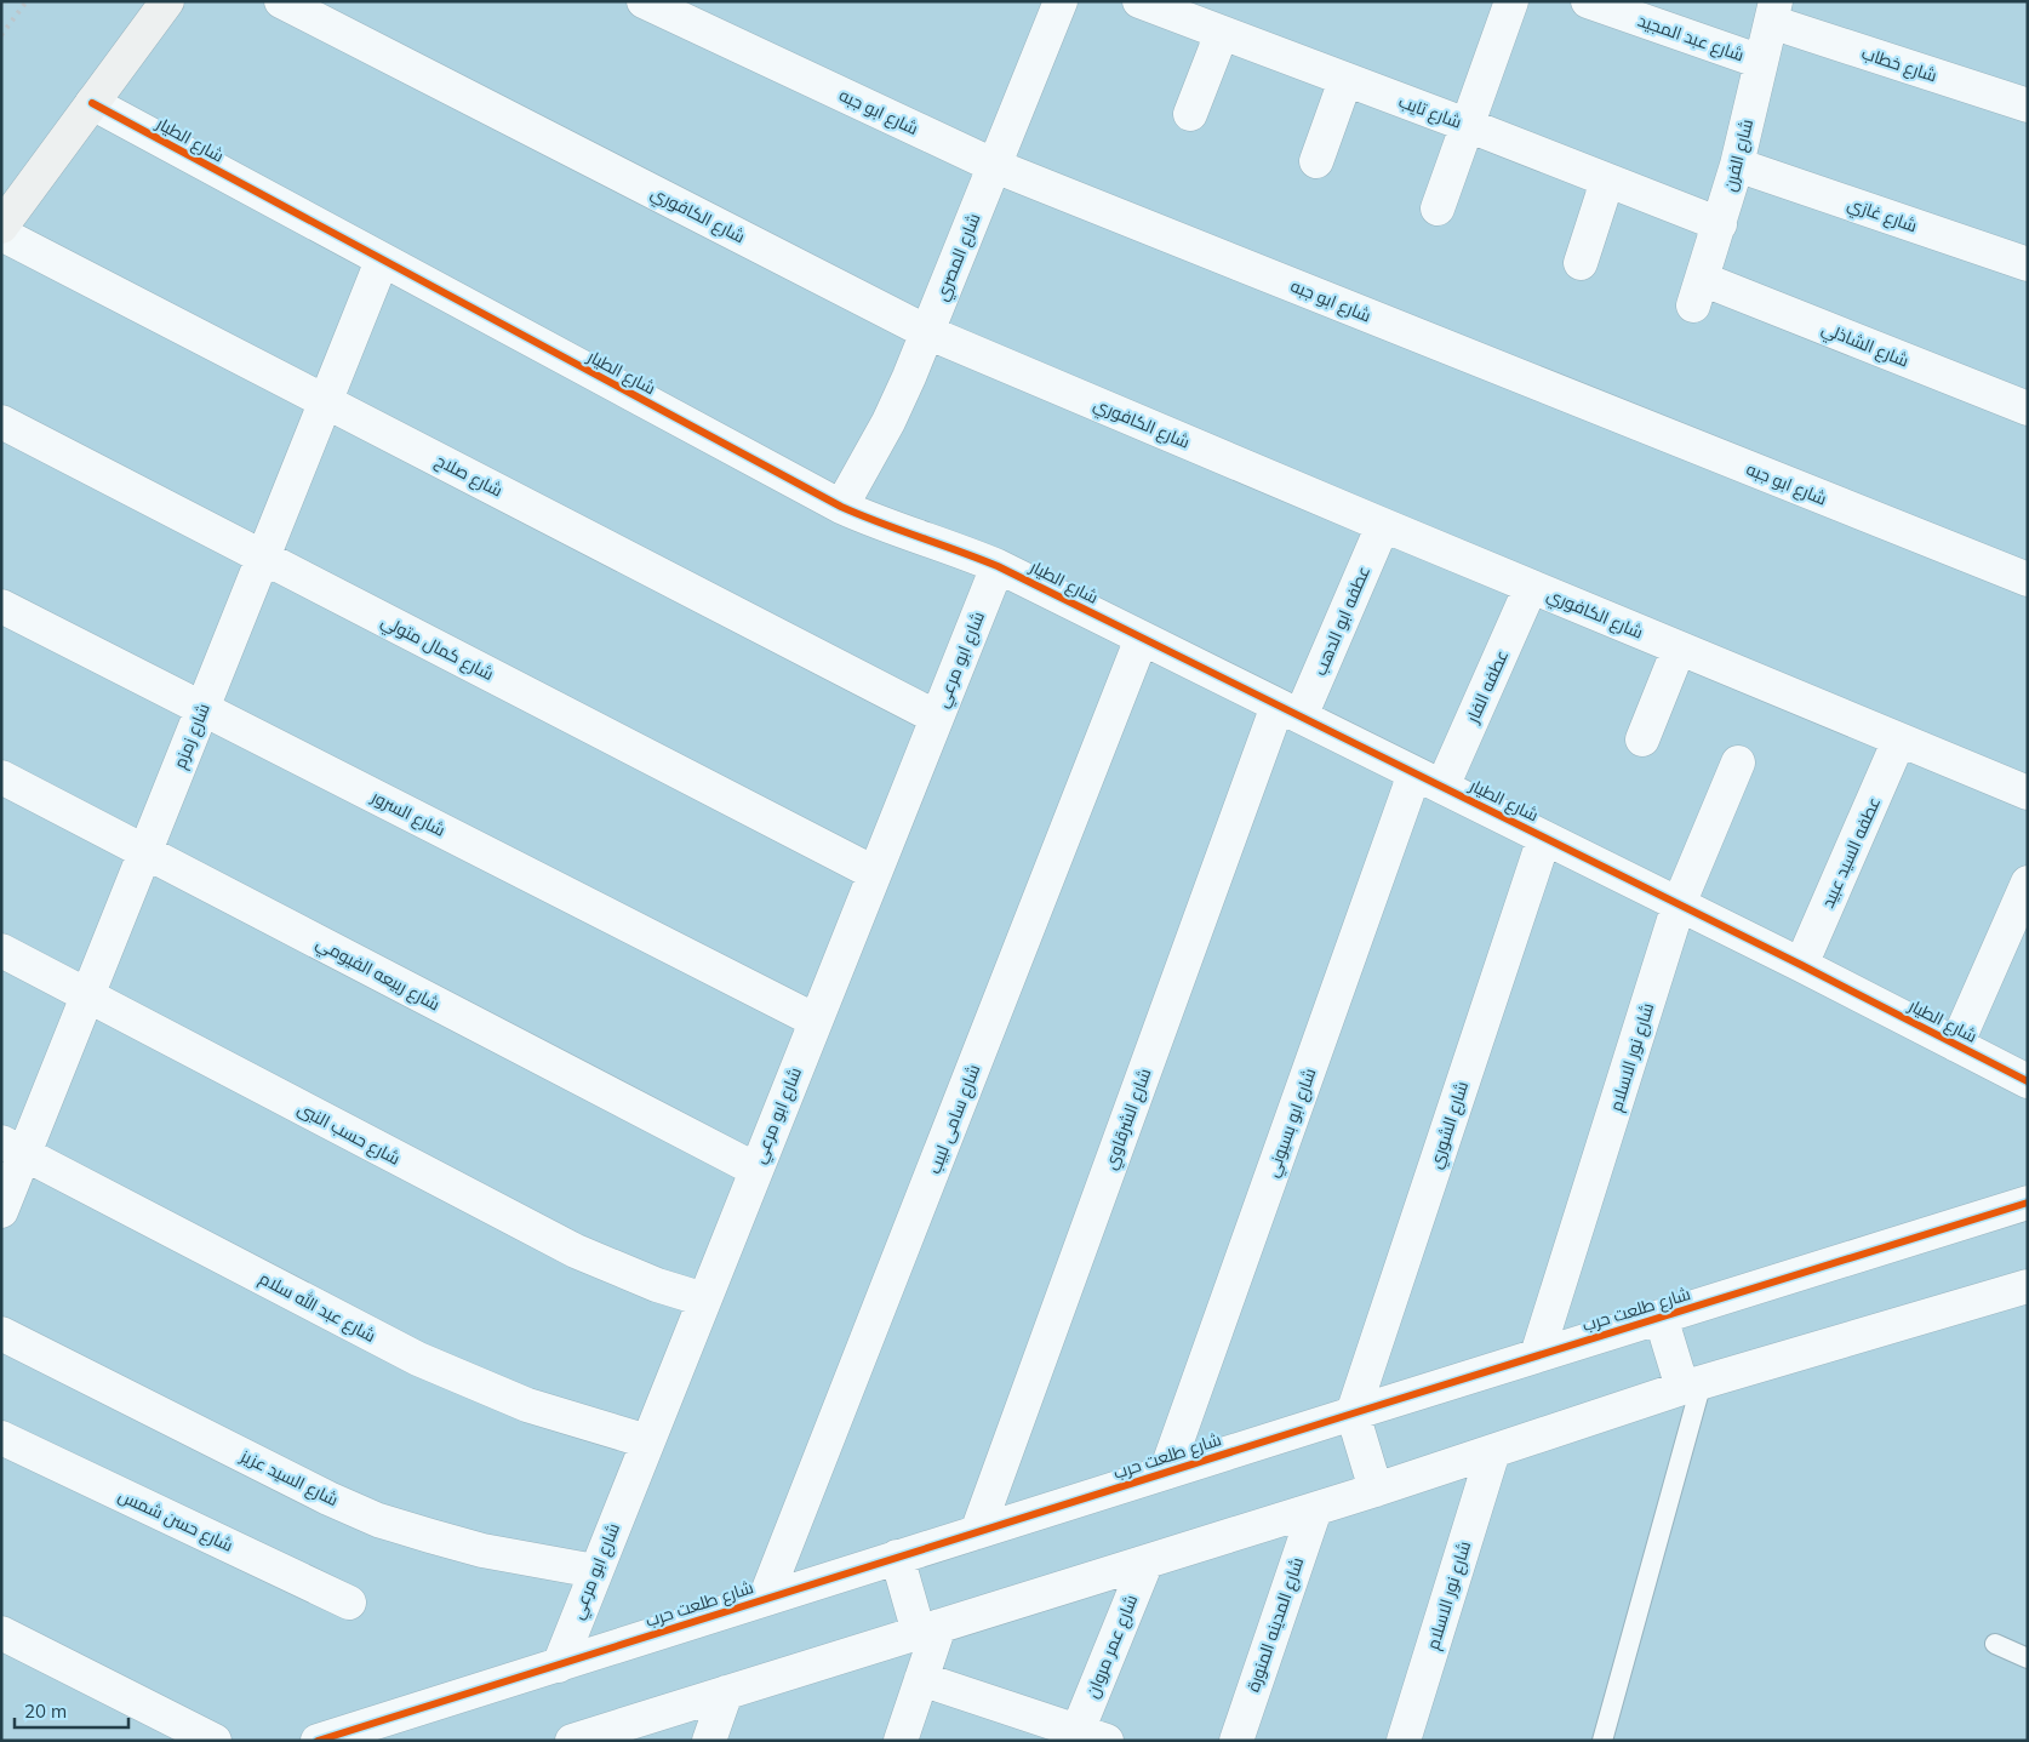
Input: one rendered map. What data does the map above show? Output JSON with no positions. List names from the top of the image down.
{
  "streets": {
    "street": [
      "شارع عبد المجيد",
      "شارع خطاب",
      "شارع ابو جبه",
      "شارع تايب",
      "شارع الطيار",
      "شارع الفرن",
      "شارع الكافوري",
      "شارع غازي",
      "شارع المصري",
      "شارع الشاذلي",
      "شارع صلاح",
      "عطفه ابو الدهب",
      "شارع كمال متولي",
      "شارع ابو مرعي",
      "عطفه الفار",
      "شارع زمزم",
      "شارع السرور",
      "عطفه السيد عبيد",
      "شارع ربيعه الفيومي",
      "شارع نور الاسلام",
      "شارع سامى لبيب",
      "شارع الشرقاوي",
      "شارع ابو بسيوني",
      "شارع الشوري",
      "شارع حسب النبى",
      "شارع عبد الله سلام",
      "شارع طلعت حرب",
      "شارع السيد عزيز",
      "شارع حسن شمس",
      "شارع المدينه المنورة",
      "شارع عمر مروان"
    ]
  },
  "crossings": [
    ["شارع عبد المجيد", "شارع الفرن"],
    ["شارع خطاب", "شارع الفرن"],
    ["شارع ابو جبه", "شارع المصري"],
    ["شارع تايب", "شارع الفرن"],
    ["شارع الطيار", "شارع المصري"],
    ["شارع الطيار", "عطفه ابو الدهب"],
    ["شارع الطيار", "شارع ابو مرعي"],
    ["شارع الطيار", "عطفه الفار"],
    ["شارع الطيار", "شارع زمزم"],
    ["شارع الطيار", "عطفه السيد عبيد"],
    ["شارع الطيار", "شارع نور الاسلام"],
    ["شارع الطيار", "شارع سامى لبيب"],
    ["شارع الطيار", "شارع الشرقاوي"],
    ["شارع الطيار", "شارع ابو بسيوني"],
    ["شارع الطيار", "شارع الشوري"],
    ["شارع الفرن", "شارع غازي"],
    ["شارع الفرن", "شارع الشاذلي"],
    ["شارع الكافوري", "شارع المصري"],
    ["شارع الكافوري", "عطفه ابو الدهب"],
    ["شارع الكافوري", "عطفه الفار"],
    ["شارع الكافوري", "عطفه السيد عبيد"],
    ["شارع صلاح", "شارع ابو مرعي"],
    ["شارع صلاح", "شارع زمزم"],
    ["عطفه ابو الدهب", "شارع الشرقاوي"],
    ["شارع كمال متولي", "شارع ابو مرعي"],
    ["شارع كمال متولي", "شارع زمزم"],
    ["شارع ابو مرعي", "شارع السرور"],
    ["شارع ابو مرعي", "شارع ربيعه الفيومي"],
    ["شارع ابو مرعي", "شارع حسب النبى"],
    ["شارع ابو مرعي", "شارع عبد الله سلام"],
    ["شارع ابو مرعي", "شارع طلعت حرب"],
    ["شارع ابو مرعي", "شارع السيد عزيز"],
    ["عطفه الفار", "شارع ابو بسيوني"],
    ["شارع زمزم", "شارع السرور"],
    ["شارع زمزم", "شارع ربيعه الفيومي"],
    ["شارع زمزم", "شارع حسب النبى"],
    ["شارع زمزم", "شارع عبد الله سلام"],
    ["شارع نور الاسلام", "شارع طلعت حرب"],
    ["شارع سامى لبيب", "شارع طلعت حرب"],
    ["شارع الشرقاوي", "شارع طلعت حرب"],
    ["شارع ابو بسيوني", "شارع طلعت حرب"],
    ["شارع الشوري", "شارع طلعت حرب"]
  ],
  "scale_bar": "20 m"
}
